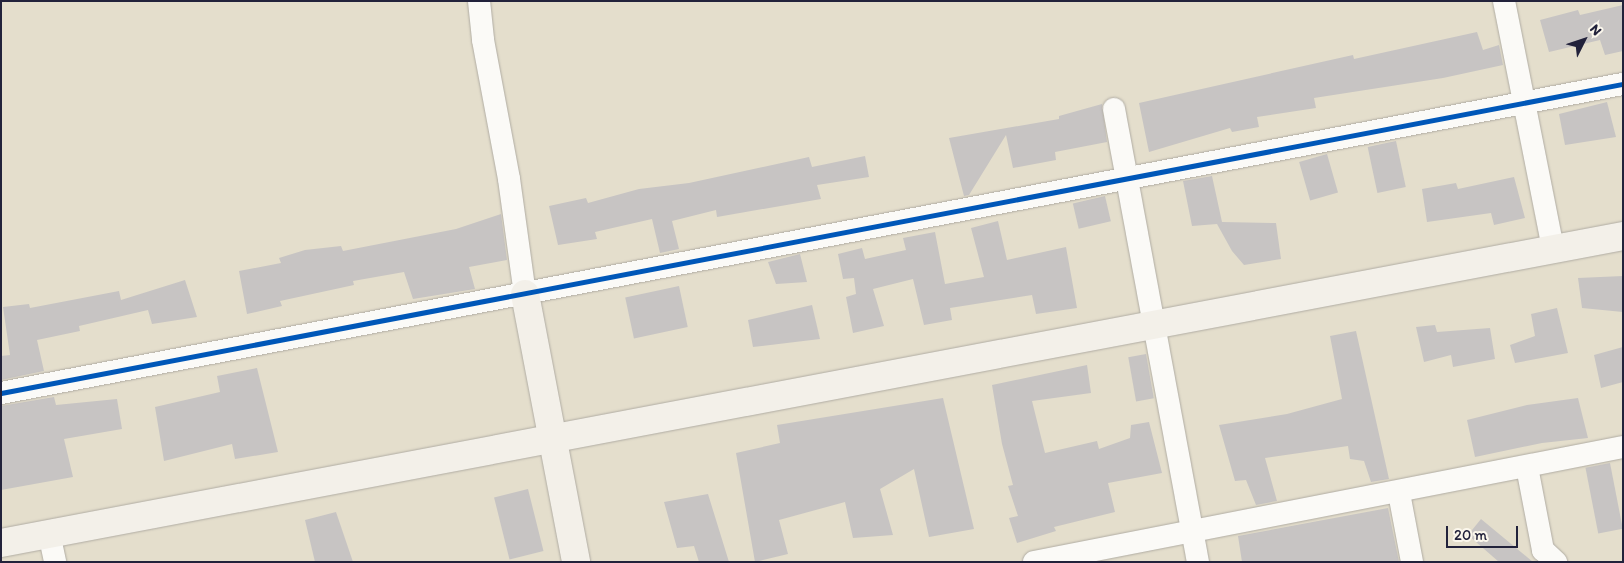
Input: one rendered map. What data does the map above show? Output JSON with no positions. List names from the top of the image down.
{
  "scale_bar": "20 m",
  "north": "top right"
}
